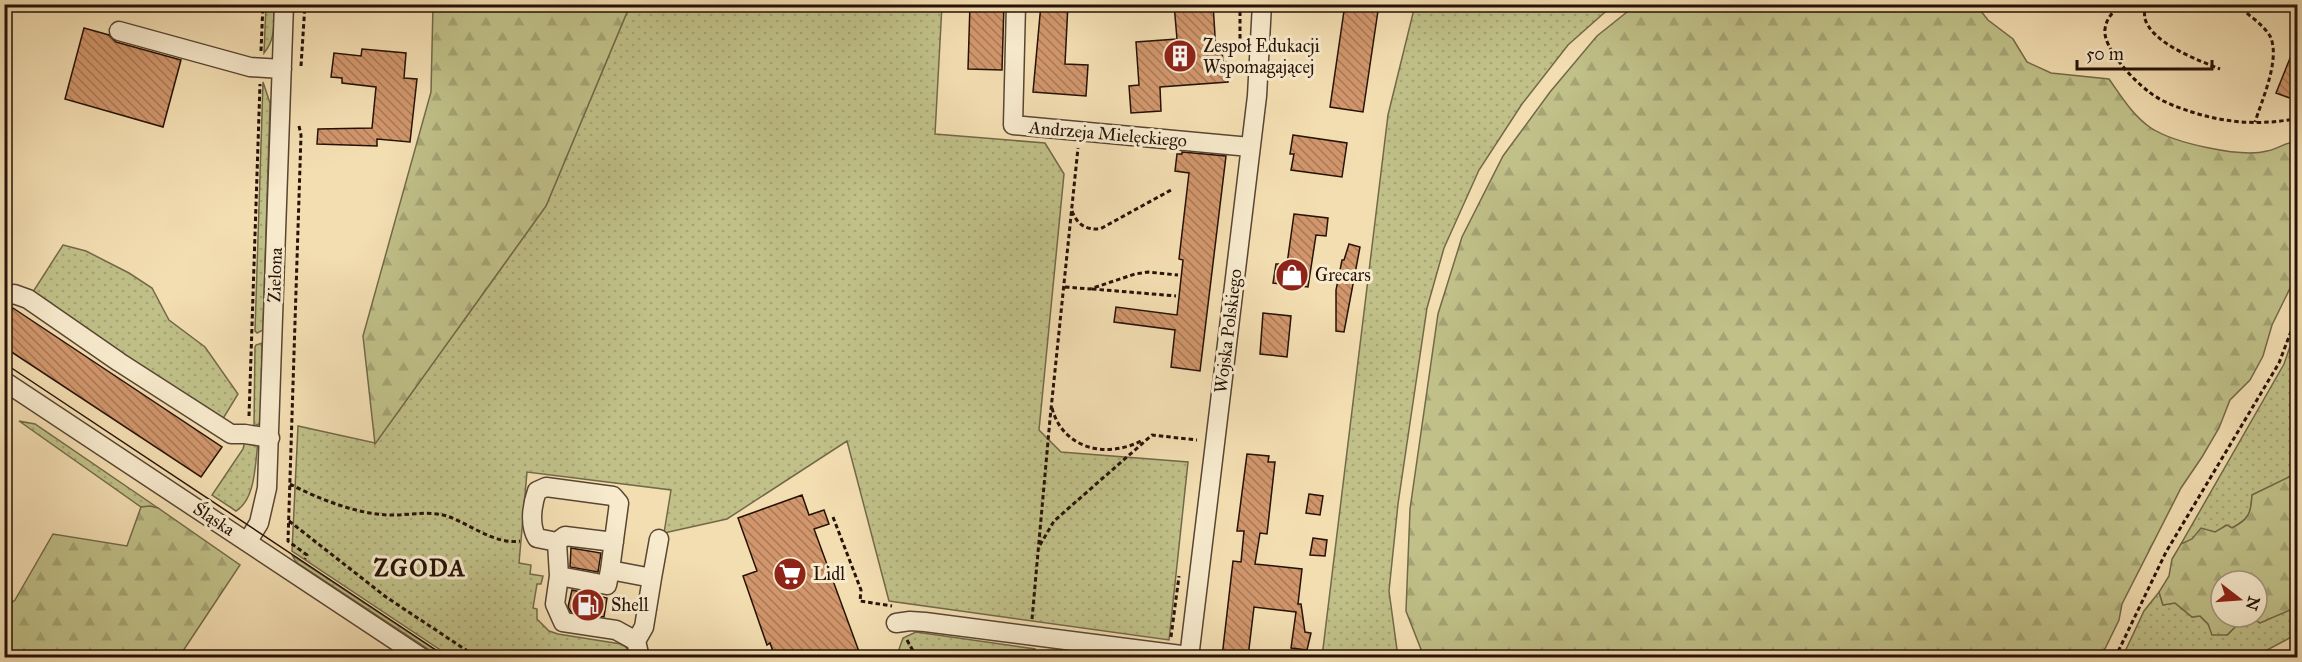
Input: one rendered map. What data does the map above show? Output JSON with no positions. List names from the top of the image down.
{
  "streets": {
    "street": [
      "Andrzeja Mielęckiego",
      "Zielona",
      "Wojska Polskiego",
      "Śląska"
    ]
  },
  "crossings": [
    ["Andrzeja Mielęckiego", "Wojska Polskiego"],
    ["Zielona", "Śląska"]
  ],
  "districts": ["ZGODA"],
  "places": {
    "building": ["Zespoł Edukacji Wspomagającej"],
    "shop": ["Grecars"],
    "supermarket": ["Lidl"],
    "fuel station": ["Shell"]
  },
  "scale_bar": "50 m",
  "north": "right"
}
